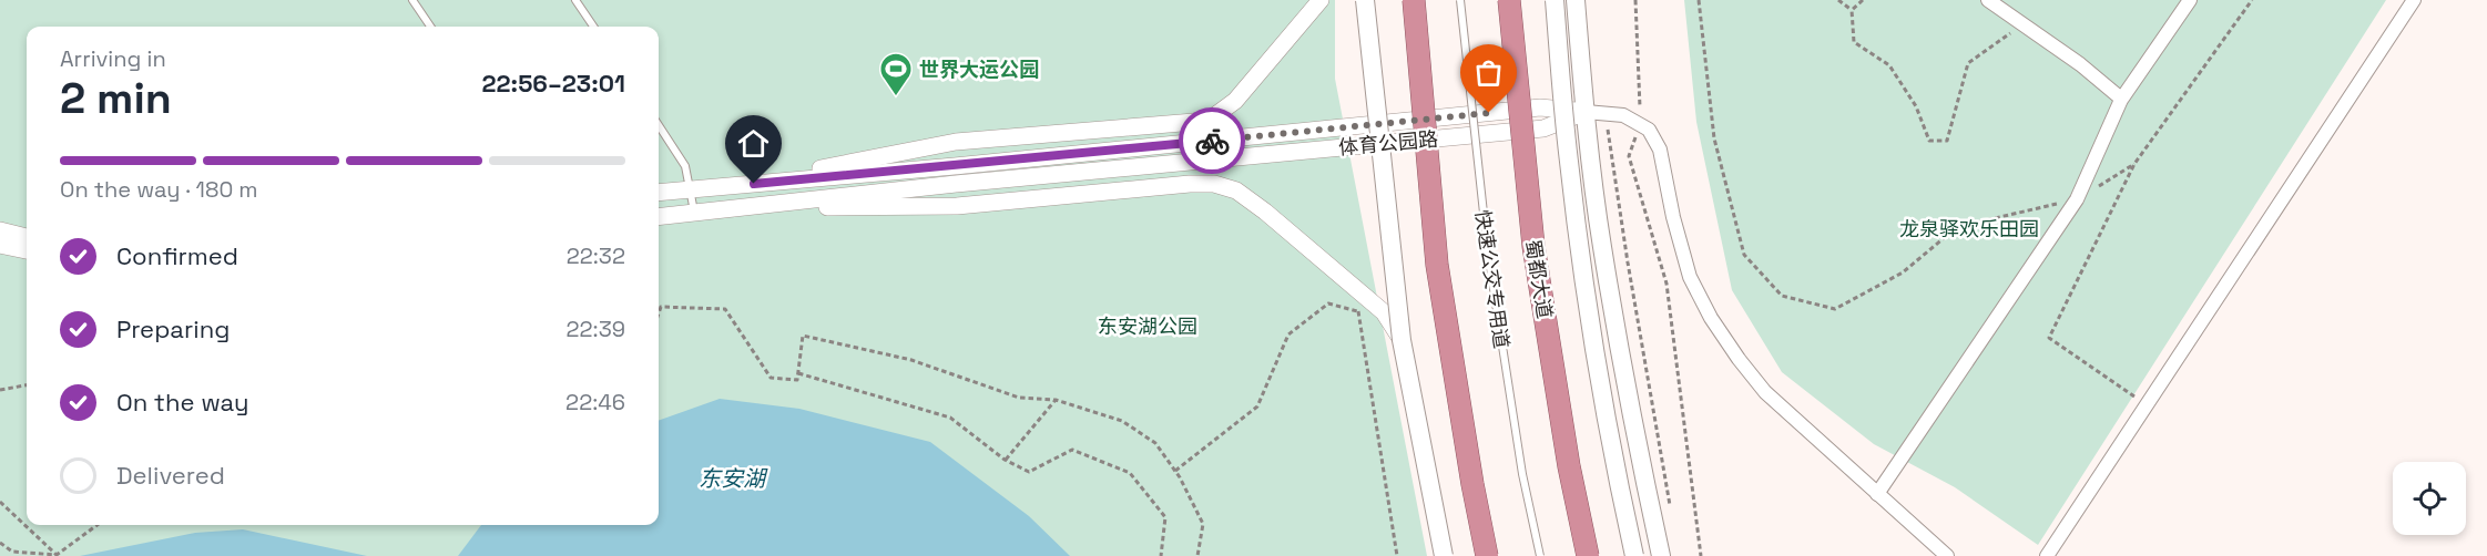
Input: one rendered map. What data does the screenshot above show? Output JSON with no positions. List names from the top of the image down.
{
  "streets": {
    "highway": ["蜀都大道"],
    "street": ["体育公园路"],
    "lane": ["快速公交专用道"]
  },
  "water": ["东安湖"],
  "parks": ["龙泉驿欢乐田园", "东安湖公园"],
  "places": {
    "sports": ["世界大运公园"]
  },
  "page": {
    "heading": ["2 min", "Arriving in", "22:56–23:01"],
    "bar": "On the way · 180 m",
    "list": [
      ["Confirmed", "22:32"],
      ["Preparing", "22:39"],
      ["On the way", "22:46"],
      "Delivered"
    ]
  }
}
